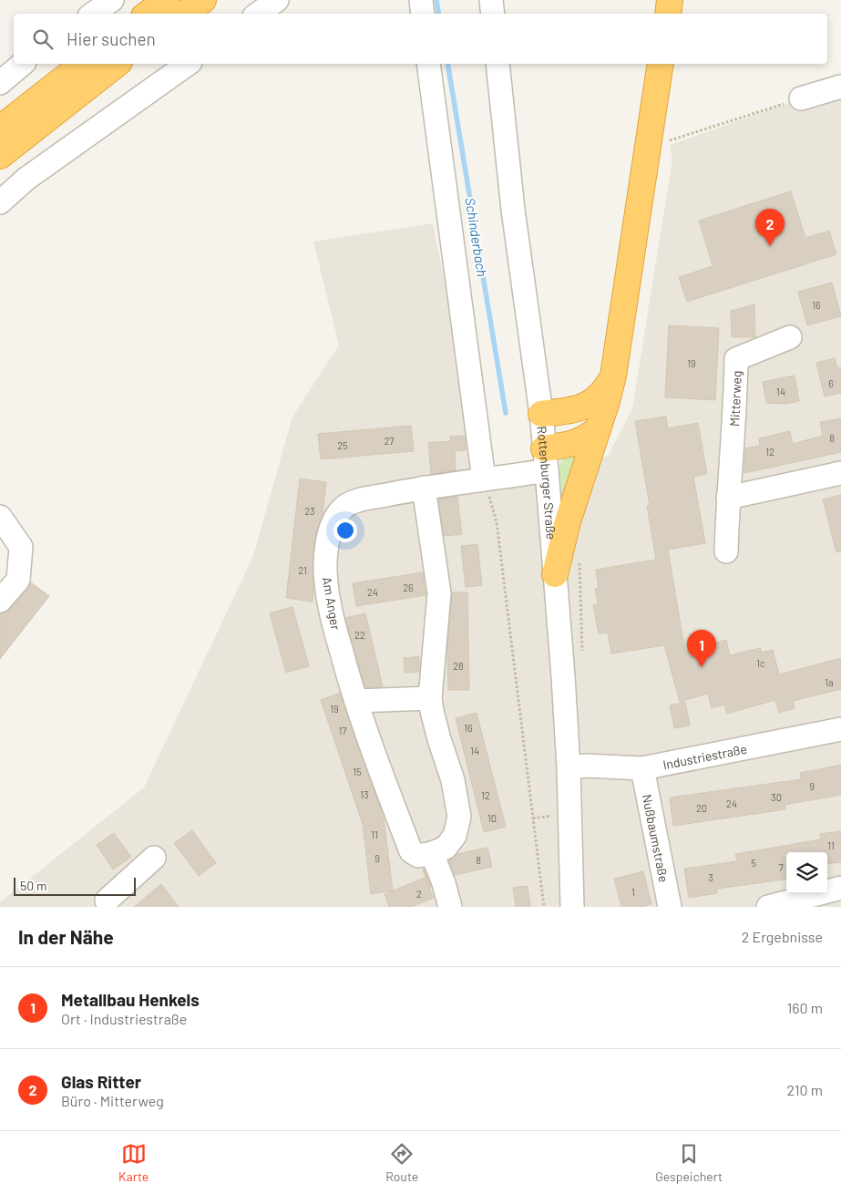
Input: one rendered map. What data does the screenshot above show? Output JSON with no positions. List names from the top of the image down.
{
  "streets": {
    "street": [
      "Mitterweg",
      "Rottenburger Straße",
      "Am Anger",
      "Industriestraße",
      "Nußbaumstraße"
    ]
  },
  "crossings": [
    ["Rottenburger Straße", "Am Anger"],
    ["Rottenburger Straße", "Industriestraße"],
    ["Industriestraße", "Nußbaumstraße"]
  ],
  "water": ["Schinderbach"],
  "house_numbers": [
    "16",
    "19",
    "6",
    "14",
    "8",
    "27",
    "25",
    "12",
    "23",
    "21",
    "26",
    "24",
    "22",
    "1c",
    "28",
    "1a",
    "19",
    "16",
    "17",
    "14",
    "15",
    "9",
    "13",
    "12",
    "30",
    "24",
    "20",
    "10",
    "11",
    "11",
    "9",
    "8",
    "5",
    "7",
    "3",
    "1",
    "2"
  ],
  "scale_bar": "50 m",
  "page": {
    "search": "Hier suchen",
    "pins": ["2", "1"],
    "scale": "50 m",
    "heading": ["In der Nähe", "2 Ergebnisse"],
    "list": [
      {
        "mark": "1",
        "name": "Metallbau Henkels",
        "note": "Ort · Industriestraße",
        "value": "160 m"
      },
      {
        "mark": "2",
        "name": "Glas Ritter",
        "note": "Büro · Mitterweg",
        "value": "210 m"
      }
    ],
    "nav": ["Karte", "Route", "Gespeichert"]
  }
}
